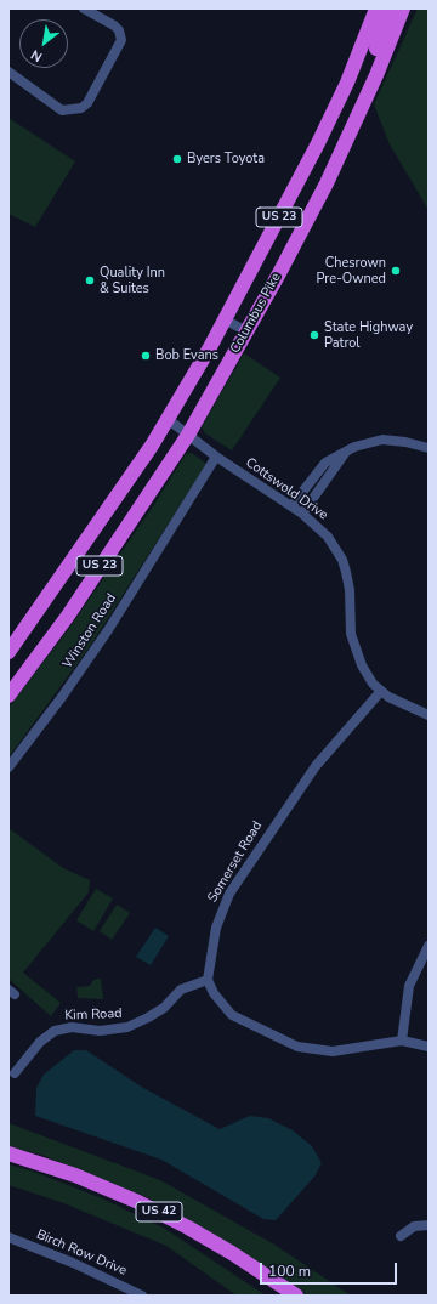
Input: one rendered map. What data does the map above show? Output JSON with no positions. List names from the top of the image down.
{
  "streets": {
    "highway": ["US 23", "Columbus Pike", "US 42"],
    "street": [
      "Cottswold Drive",
      "Winston Road",
      "Somerset Road",
      "Kim Road",
      "Birch Row Drive"
    ]
  },
  "crossings": [
    ["Columbus Pike", "Cottswold Drive"],
    ["Cottswold Drive", "Winston Road"],
    ["Cottswold Drive", "Somerset Road"],
    ["Somerset Road", "Kim Road"]
  ],
  "places": [
    "Byers Toyota",
    "Chesrown Pre-Owned",
    "Quality Inn & Suites",
    "State Highway Patrol",
    "Bob Evans"
  ],
  "scale_bar": "100 m",
  "north": "bottom left"
}
